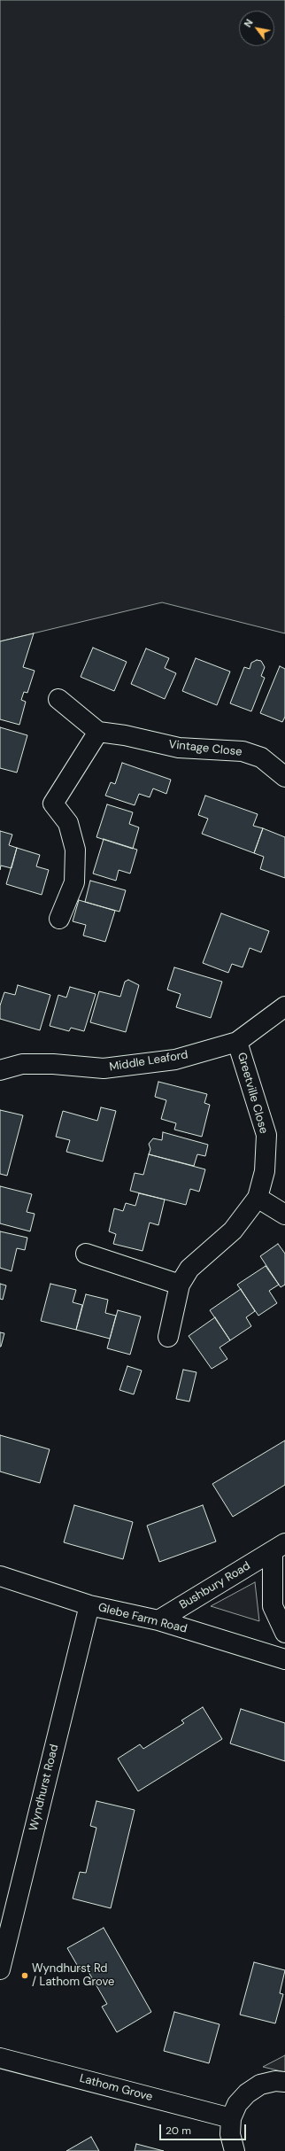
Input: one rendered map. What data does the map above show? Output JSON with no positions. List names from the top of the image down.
{
  "streets": {
    "street": [
      "Vintage Close",
      "Middle Leaford",
      "Greetville Close",
      "Bushbury Road",
      "Glebe Farm Road",
      "Wyndhurst Road",
      "Lathom Grove"
    ]
  },
  "crossings": [
    ["Middle Leaford", "Greetville Close"],
    ["Bushbury Road", "Glebe Farm Road"],
    ["Glebe Farm Road", "Wyndhurst Road"]
  ],
  "places": ["Wyndhurst Rd / Lathom Grove"],
  "scale_bar": "20 m",
  "north": "top left"
}
